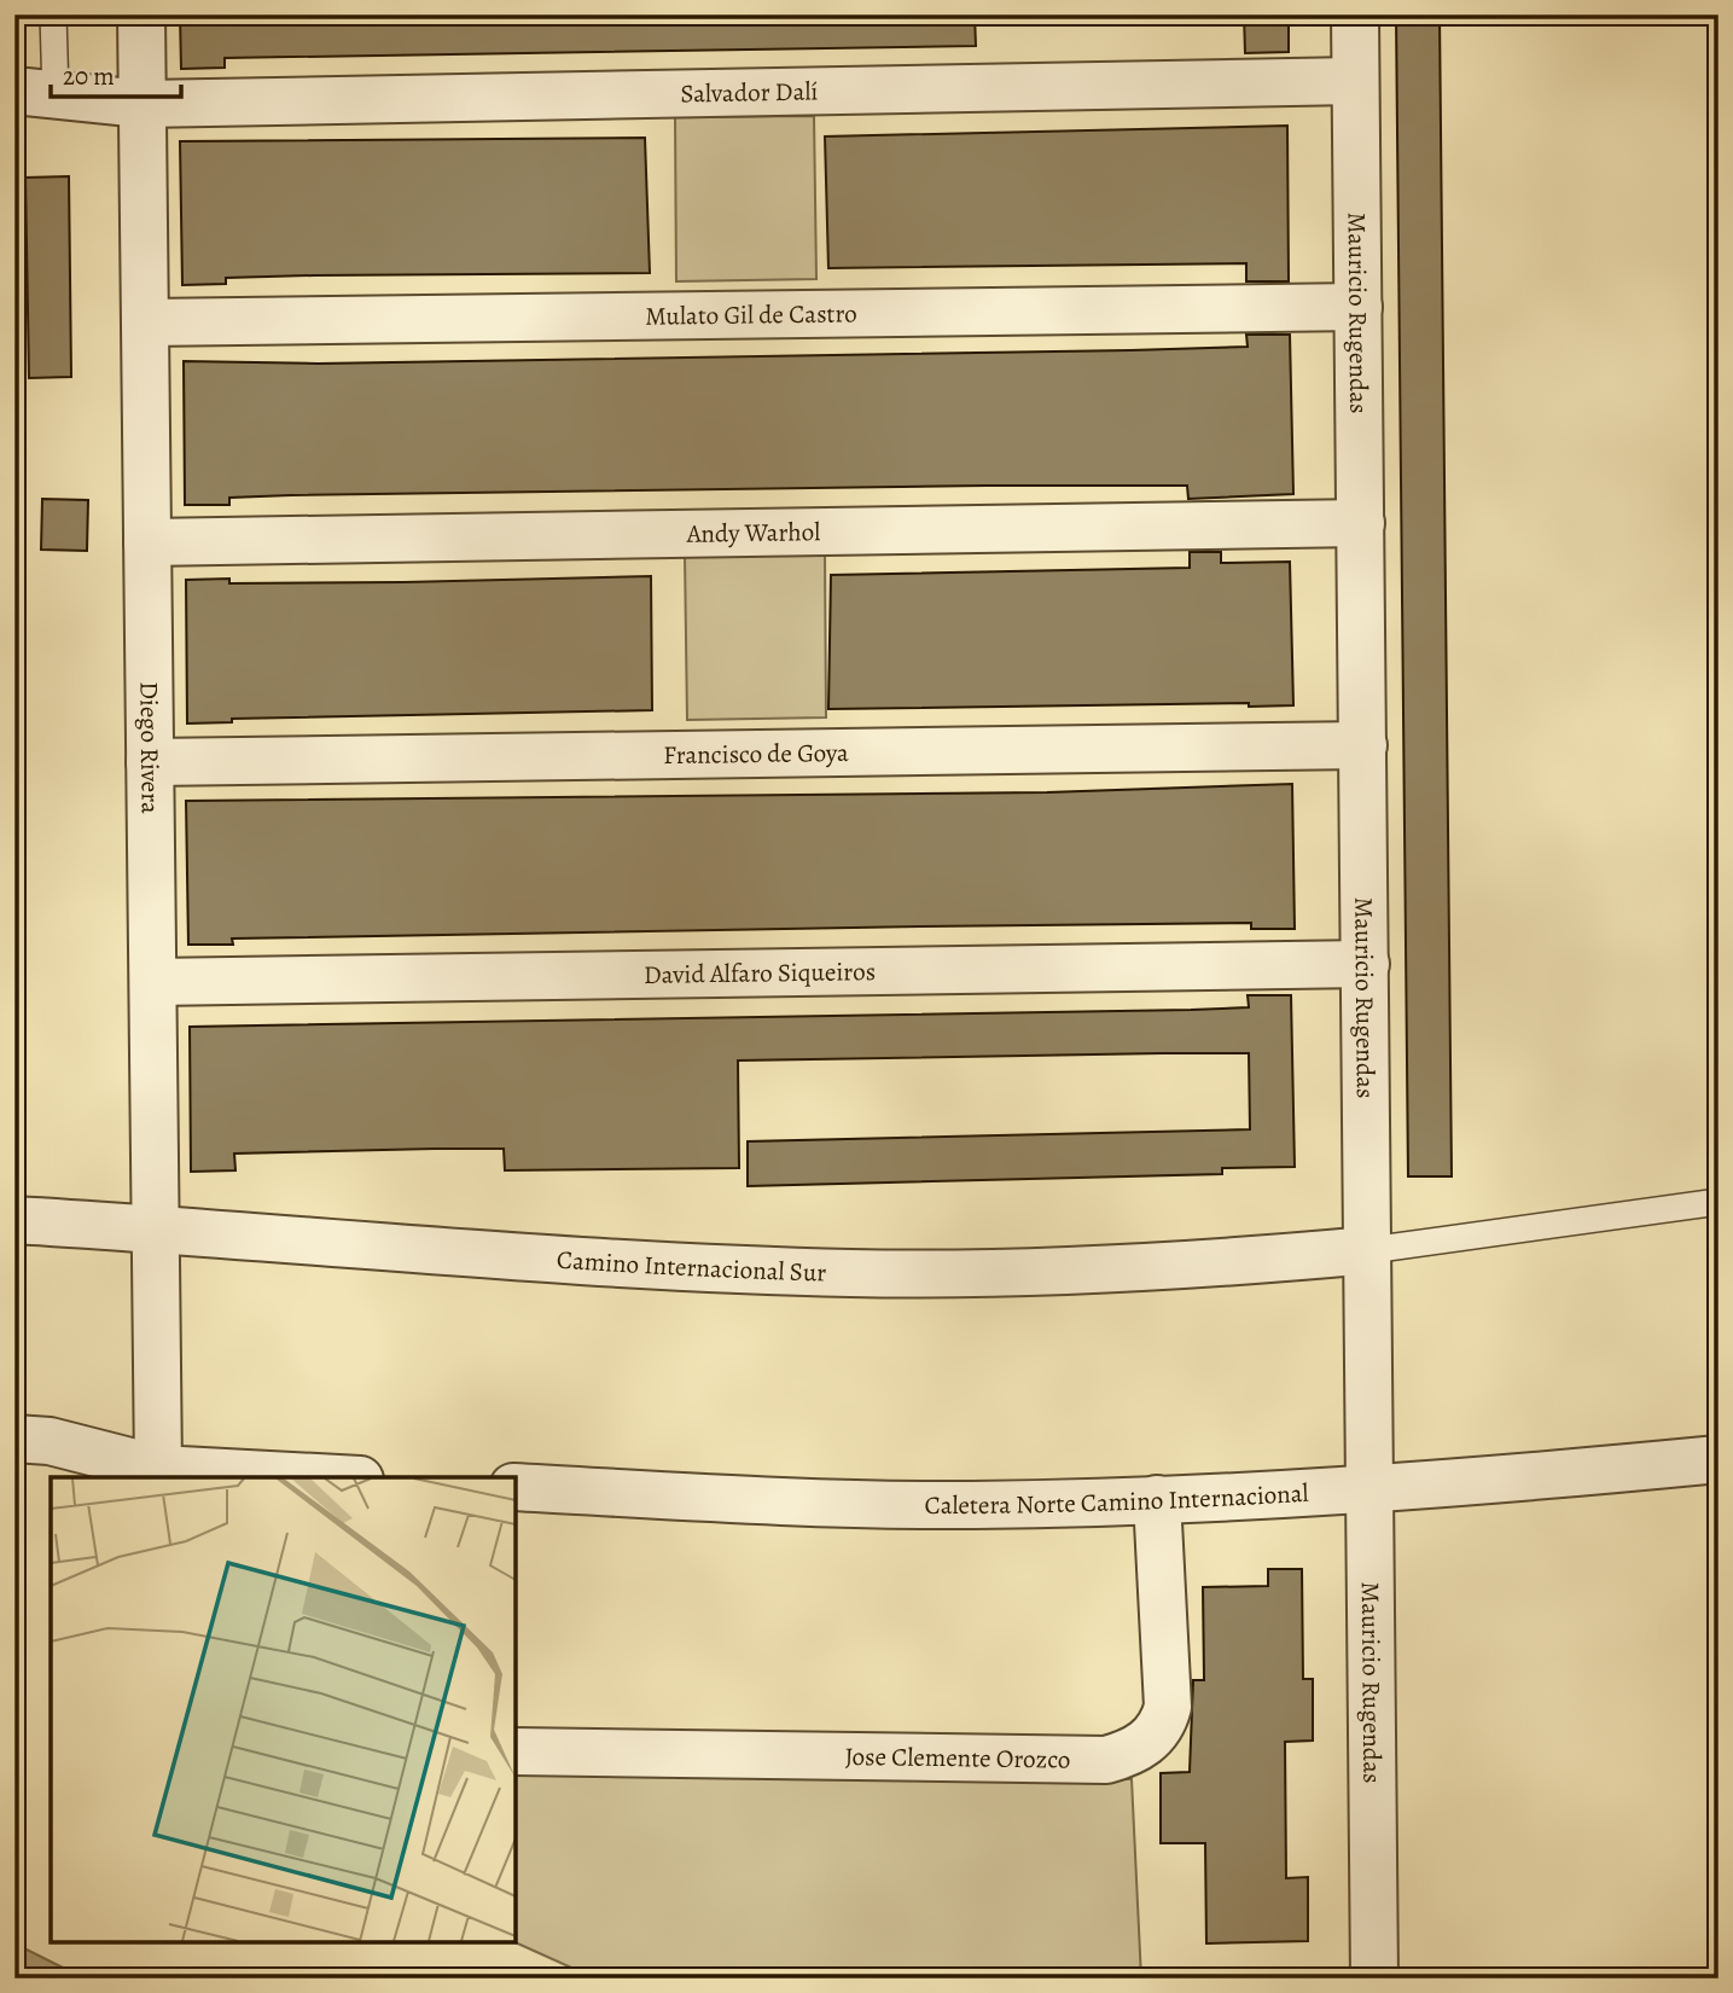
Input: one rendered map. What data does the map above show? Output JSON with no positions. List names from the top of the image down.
{
  "streets": {
    "street": [
      "Salvador Dalí",
      "Mauricio Rugendas",
      "Mulato Gil de Castro",
      "Andy Warhol",
      "Diego Rivera",
      "Francisco de Goya",
      "David Alfaro Siqueiros",
      "Camino Internacional Sur",
      "Caletera Norte Camino Internacional",
      "Jose Clemente Orozco"
    ]
  },
  "crossings": [
    ["Salvador Dalí", "Mauricio Rugendas"],
    ["Salvador Dalí", "Diego Rivera"],
    ["Mauricio Rugendas", "Mulato Gil de Castro"],
    ["Mauricio Rugendas", "Andy Warhol"],
    ["Mauricio Rugendas", "Francisco de Goya"],
    ["Mauricio Rugendas", "David Alfaro Siqueiros"],
    ["Mauricio Rugendas", "Camino Internacional Sur"],
    ["Mauricio Rugendas", "Caletera Norte Camino Internacional"],
    ["Mulato Gil de Castro", "Diego Rivera"],
    ["Andy Warhol", "Diego Rivera"],
    ["Diego Rivera", "Francisco de Goya"],
    ["Diego Rivera", "David Alfaro Siqueiros"],
    ["Diego Rivera", "Camino Internacional Sur"],
    ["Caletera Norte Camino Internacional", "Jose Clemente Orozco"]
  ],
  "scale_bar": "20 m"
}
